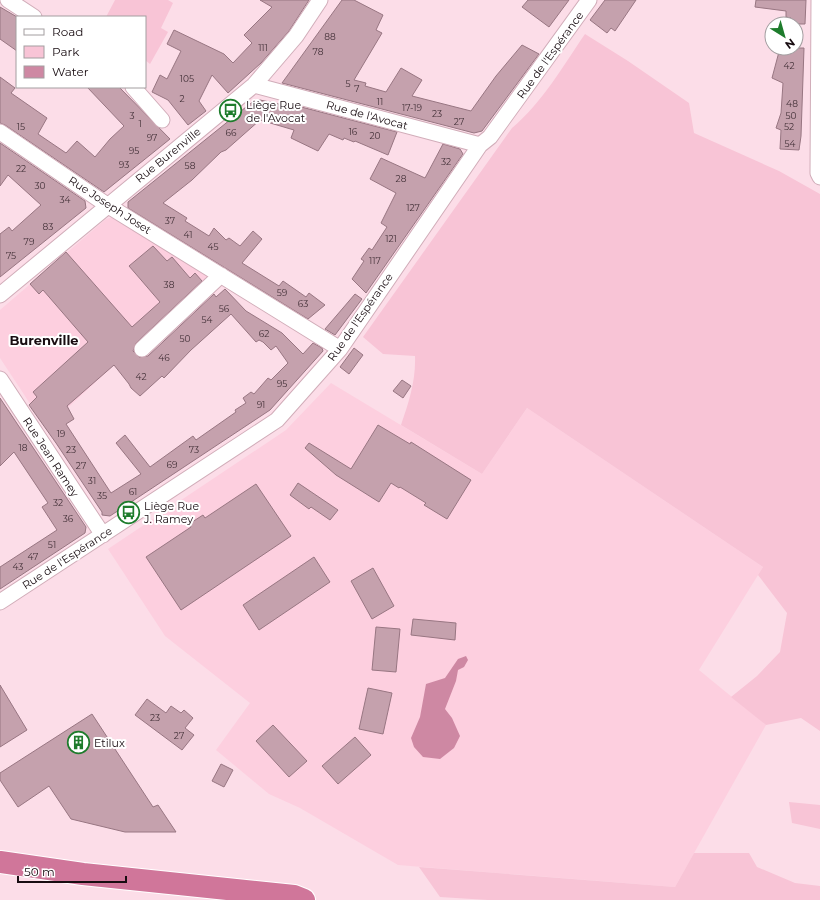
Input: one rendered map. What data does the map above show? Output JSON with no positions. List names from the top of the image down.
{
  "streets": {
    "street": [
      "Rue de l'Espérance",
      "Rue de l'Avocat",
      "Rue Burenville",
      "Rue Joseph Joset",
      "Rue Jean Ramey"
    ]
  },
  "crossings": [
    ["Rue de l'Espérance", "Rue de l'Avocat"],
    ["Rue de l'Espérance", "Rue Joseph Joset"],
    ["Rue de l'Espérance", "Rue Jean Ramey"],
    ["Rue de l'Avocat", "Rue Burenville"],
    ["Rue Burenville", "Rue Joseph Joset"]
  ],
  "districts": ["Burenville"],
  "places": {
    "bus stop": ["Liège Rue de l'Avocat", "Liège Rue J. Ramey"],
    "building": ["Etilux"]
  },
  "house_numbers": [
    "88",
    "111",
    "78",
    "42",
    "105",
    "5",
    "7",
    "2",
    "11",
    "48",
    "17-19",
    "23",
    "3",
    "50",
    "27",
    "1",
    "15",
    "52",
    "16",
    "66",
    "20",
    "97",
    "54",
    "95",
    "32",
    "93",
    "58",
    "22",
    "28",
    "30",
    "34",
    "127",
    "37",
    "83",
    "41",
    "121",
    "79",
    "45",
    "75",
    "117",
    "38",
    "59",
    "63",
    "56",
    "54",
    "62",
    "50",
    "46",
    "42",
    "95",
    "91",
    "19",
    "18",
    "23",
    "73",
    "69",
    "27",
    "31",
    "61",
    "35",
    "32",
    "36",
    "51",
    "47",
    "43",
    "23",
    "27"
  ],
  "legend": ["Road", "Park", "Water"],
  "scale_bar": "50 m",
  "north": "bottom right"
}
